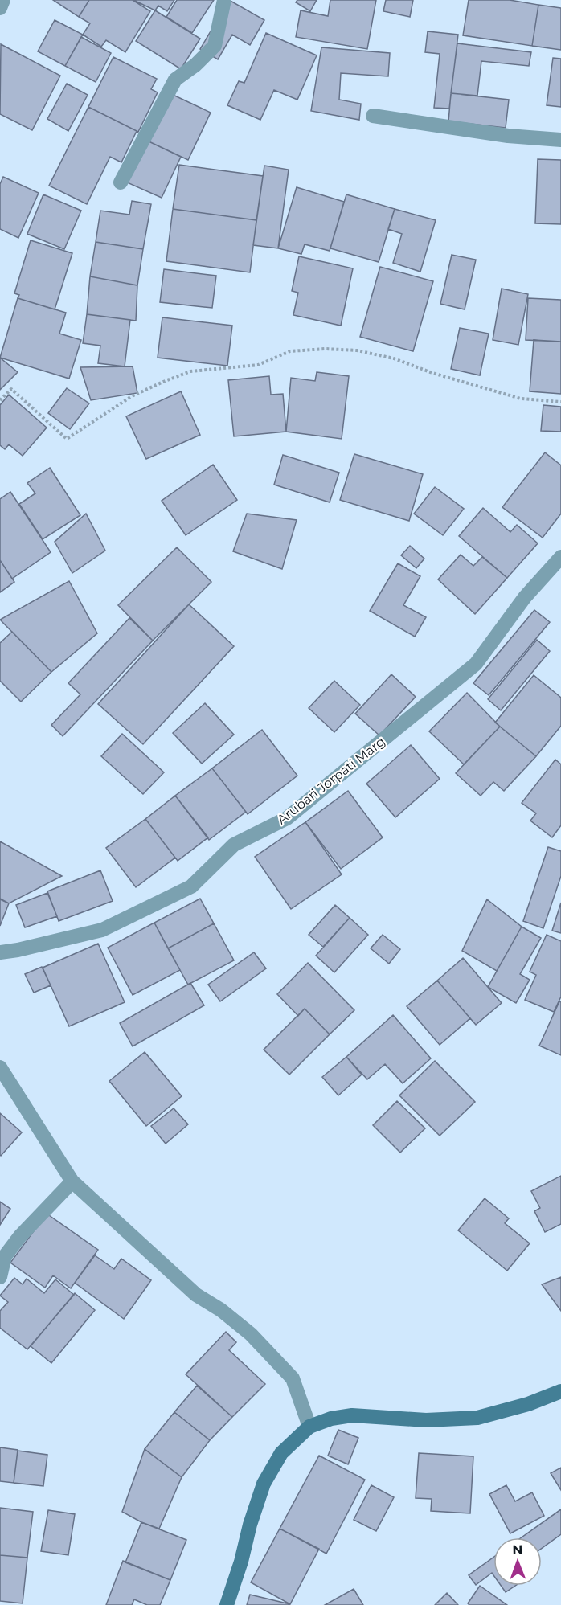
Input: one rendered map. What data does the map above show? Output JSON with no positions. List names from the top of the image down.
{
  "streets": {
    "street": ["Arubari Jorpati Marg"]
  },
  "north": "top"
}
